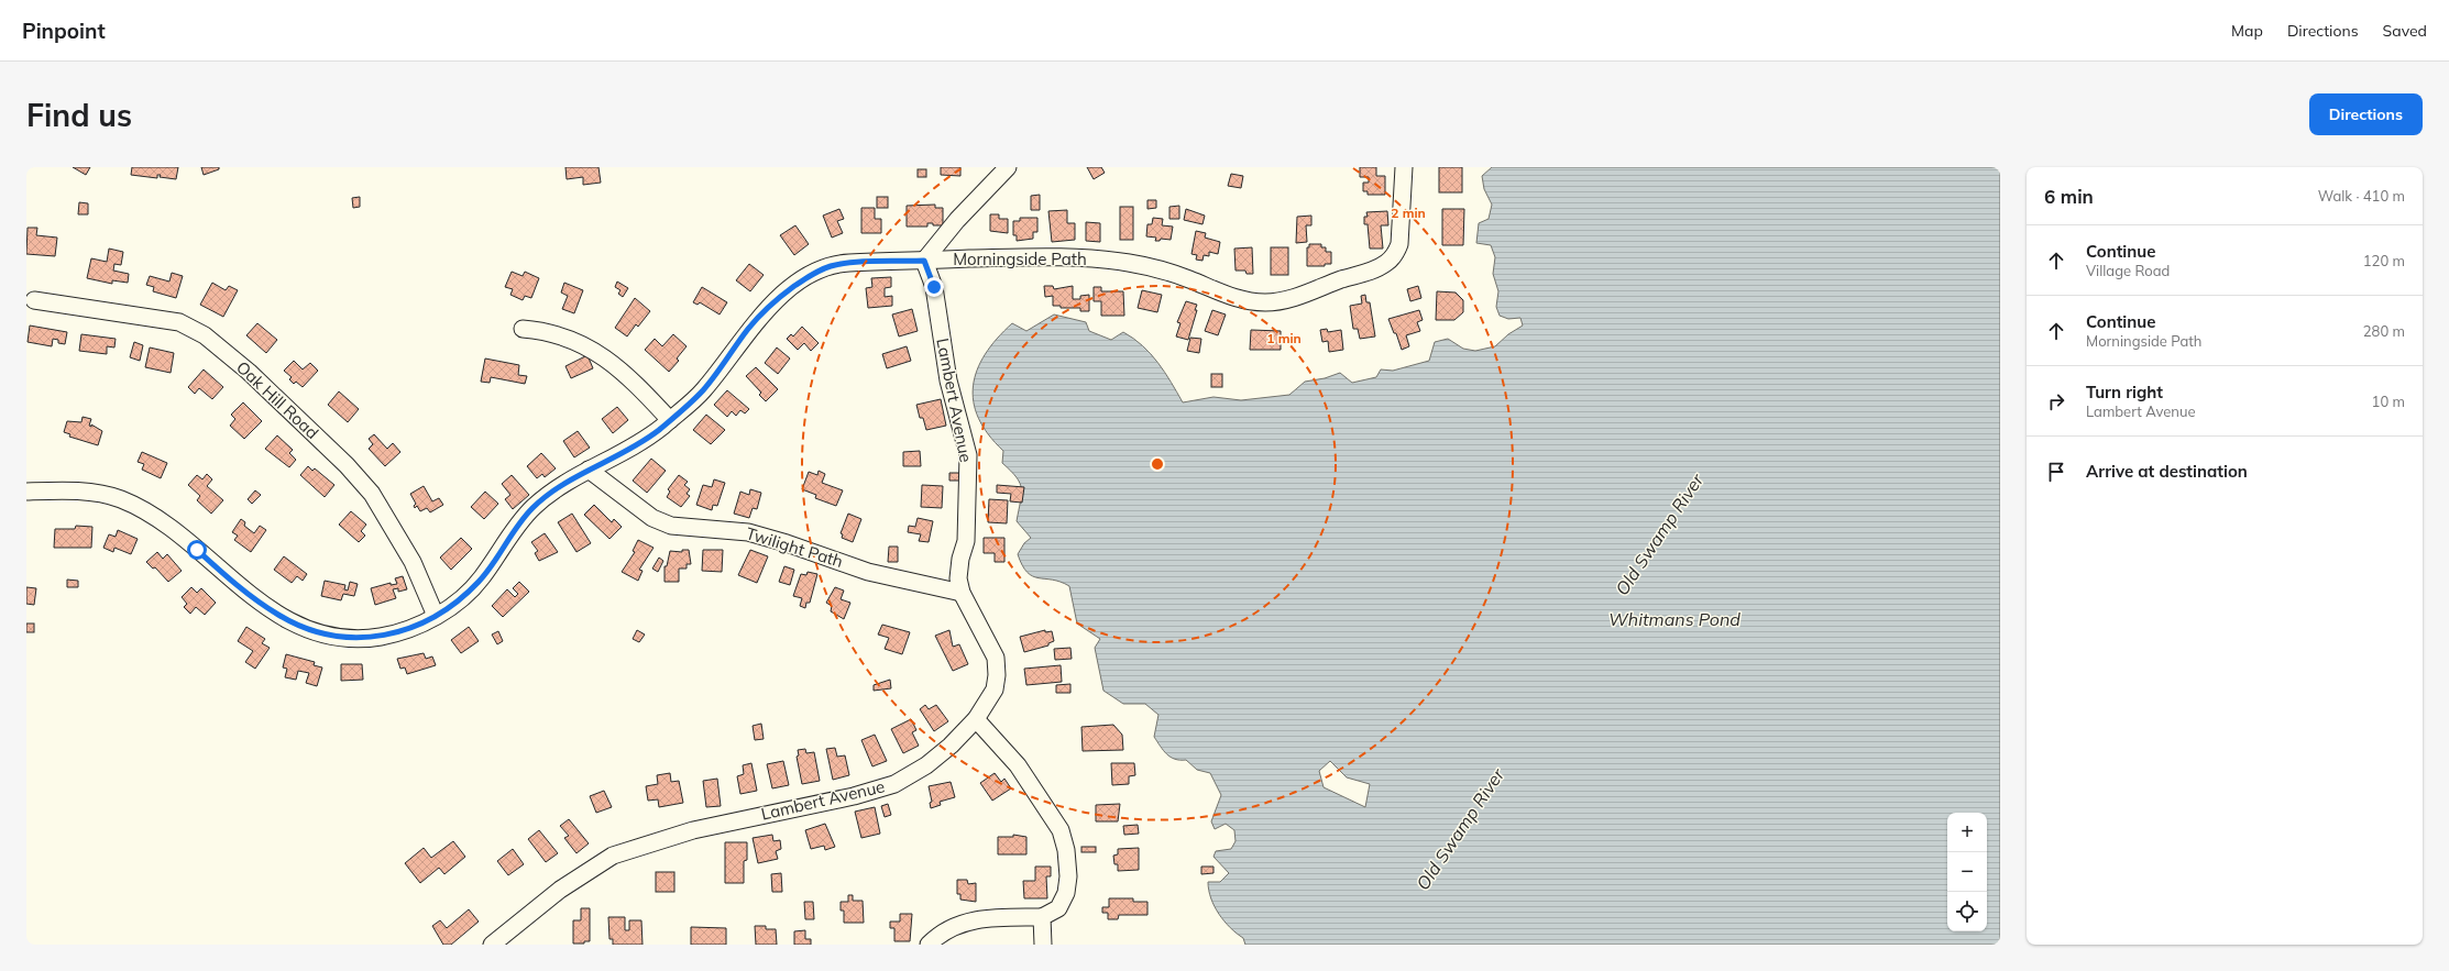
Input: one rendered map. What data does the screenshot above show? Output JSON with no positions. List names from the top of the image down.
{
  "streets": {
    "street": [
      "Morningside Path",
      "Oak Hill Road",
      "Lambert Avenue",
      "Twilight Path"
    ]
  },
  "crossings": [
    ["Morningside Path", "Oak Hill Road"],
    ["Morningside Path", "Lambert Avenue"],
    ["Morningside Path", "Twilight Path"],
    ["Lambert Avenue", "Twilight Path"]
  ],
  "water": ["Old Swamp River", "Whitmans Pond"],
  "page": {
    "header": "Pinpoint",
    "nav": ["Map", "Directions", "Saved"],
    "buttons": "Directions",
    "title": "Find us",
    "heading": ["6 min", "Walk · 410 m"],
    "list": [
      ["Continue", "Village Road", "120 m"],
      ["Continue", "Morningside Path", "280 m"],
      ["Turn right", "Lambert Avenue", "10 m"],
      "Arrive at destination"
    ],
    "map_buttons": ["+", "−"]
  },
  "rings": ["2 min", "1 min"]
}
